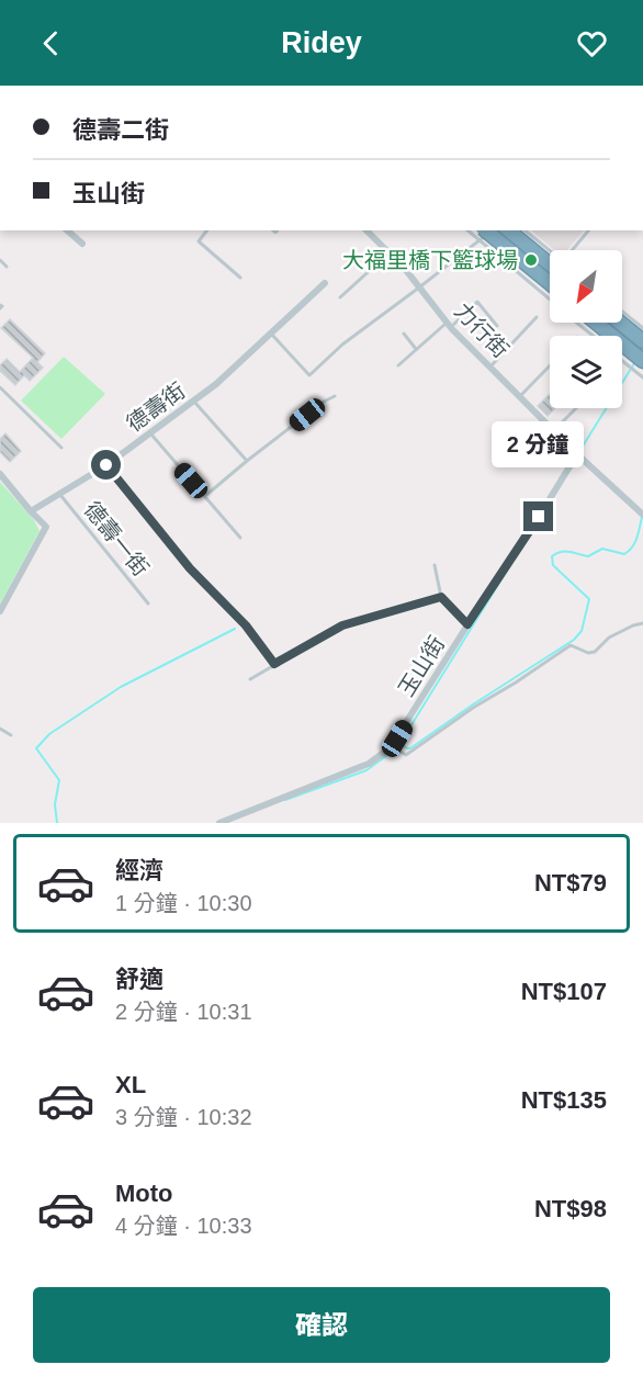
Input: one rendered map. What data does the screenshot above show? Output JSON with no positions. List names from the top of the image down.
{
  "streets": {
    "street": ["力行街", "德壽街", "玉山街"],
    "lane": ["德壽一街"]
  },
  "crossings": [
    ["力行街", "玉山街"],
    ["德壽街", "德壽一街"]
  ],
  "places": ["大福里橋下籃球場"],
  "north": "bottom left",
  "page": {
    "header": "Ridey",
    "banner": ["德壽二街", "玉山街"],
    "bubble": "2 分鐘",
    "list": [
      {
        "name": "經濟",
        "note": "1 分鐘 · 10:30",
        "value": "NT$79"
      },
      {
        "name": "舒適",
        "note": "2 分鐘 · 10:31",
        "value": "NT$107"
      },
      {
        "name": "XL",
        "note": "3 分鐘 · 10:32",
        "value": "NT$135"
      },
      {
        "name": "Moto",
        "note": "4 分鐘 · 10:33",
        "value": "NT$98"
      }
    ],
    "buttons": "確認"
  }
}
